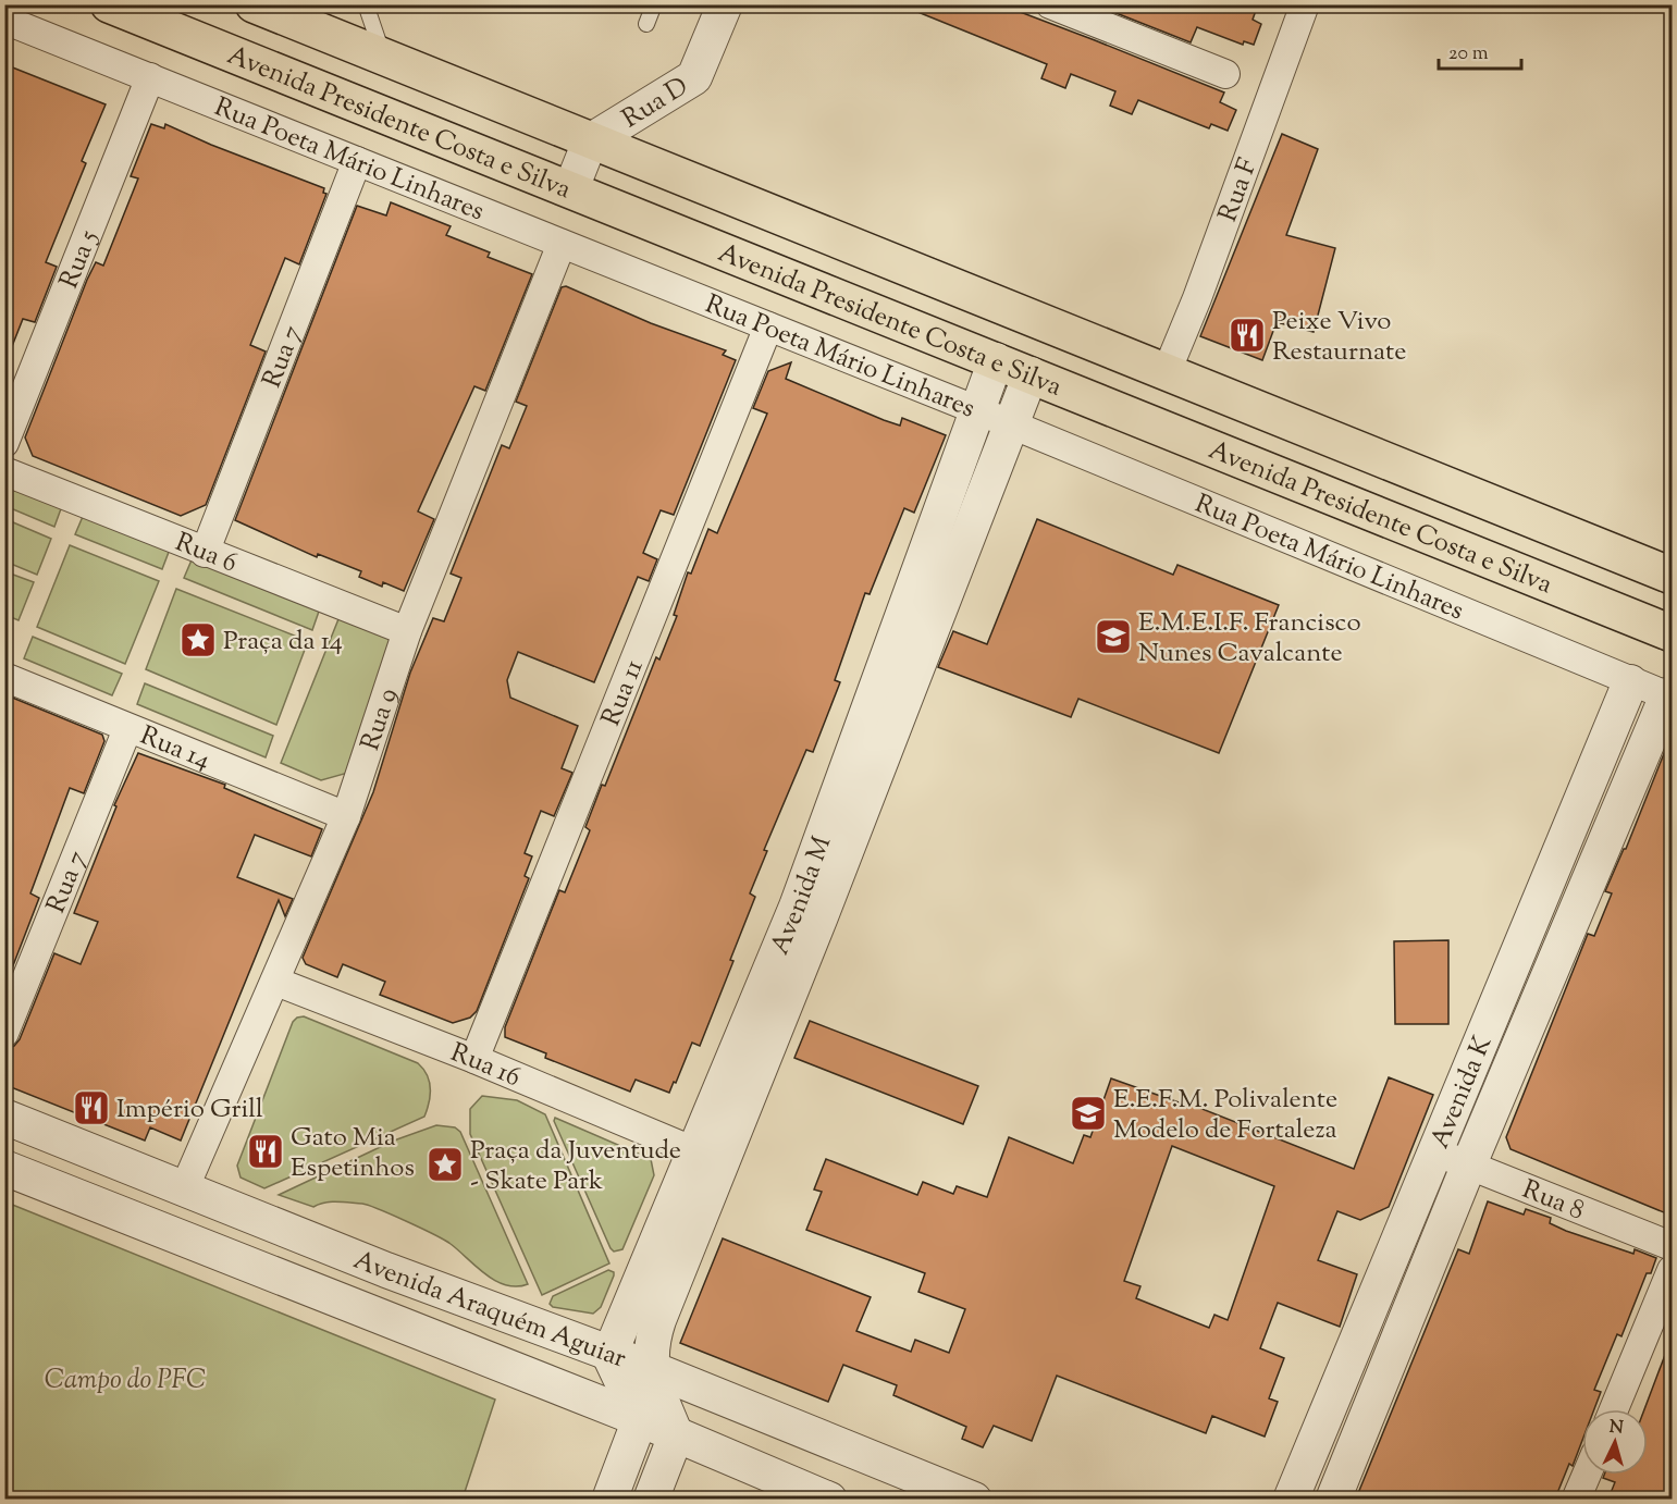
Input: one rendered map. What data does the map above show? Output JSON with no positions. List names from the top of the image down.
{
  "streets": {
    "main road": ["Avenida Presidente Costa e Silva"],
    "street": [
      "Rua D",
      "Rua Poeta Mário Linhares",
      "Rua F",
      "Rua 5",
      "Rua 7",
      "Rua 6",
      "Rua 11",
      "Rua 9",
      "Rua 14",
      "Avenida M",
      "Rua 16",
      "Avenida K",
      "Rua 8",
      "Avenida Araquém Aguiar"
    ]
  },
  "crossings": [
    ["Rua D", "Avenida Presidente Costa e Silva"],
    ["Avenida Presidente Costa e Silva", "Rua F"],
    ["Avenida Presidente Costa e Silva", "Avenida M"],
    ["Rua Poeta Mário Linhares", "Rua 5"],
    ["Rua Poeta Mário Linhares", "Rua 7"],
    ["Rua Poeta Mário Linhares", "Rua 11"],
    ["Rua Poeta Mário Linhares", "Rua 9"],
    ["Rua Poeta Mário Linhares", "Avenida M"],
    ["Rua Poeta Mário Linhares", "Avenida K"],
    ["Rua 7", "Rua 6"],
    ["Rua 7", "Rua 14"],
    ["Rua 6", "Rua 9"],
    ["Rua 11", "Rua 16"],
    ["Rua 9", "Rua 14"],
    ["Rua 9", "Rua 16"],
    ["Rua 9", "Avenida Araquém Aguiar"],
    ["Avenida M", "Rua 16"],
    ["Avenida M", "Avenida Araquém Aguiar"],
    ["Avenida K", "Rua 8"]
  ],
  "parks": ["Campo do PFC"],
  "places": {
    "restaurant": ["Peixe Vivo Restaurnate", "Império Grill", "Gato Mia Espetinhos"],
    "school or university": ["E.M.E.I.F. Francisco Nunes Cavalcante", "E.E.F.M. Polivalente Modelo de Fortaleza"],
    "place": ["Praça da 14", "Praça da Juventude - Skate Park"]
  },
  "scale_bar": "20 m",
  "north": "top"
}
